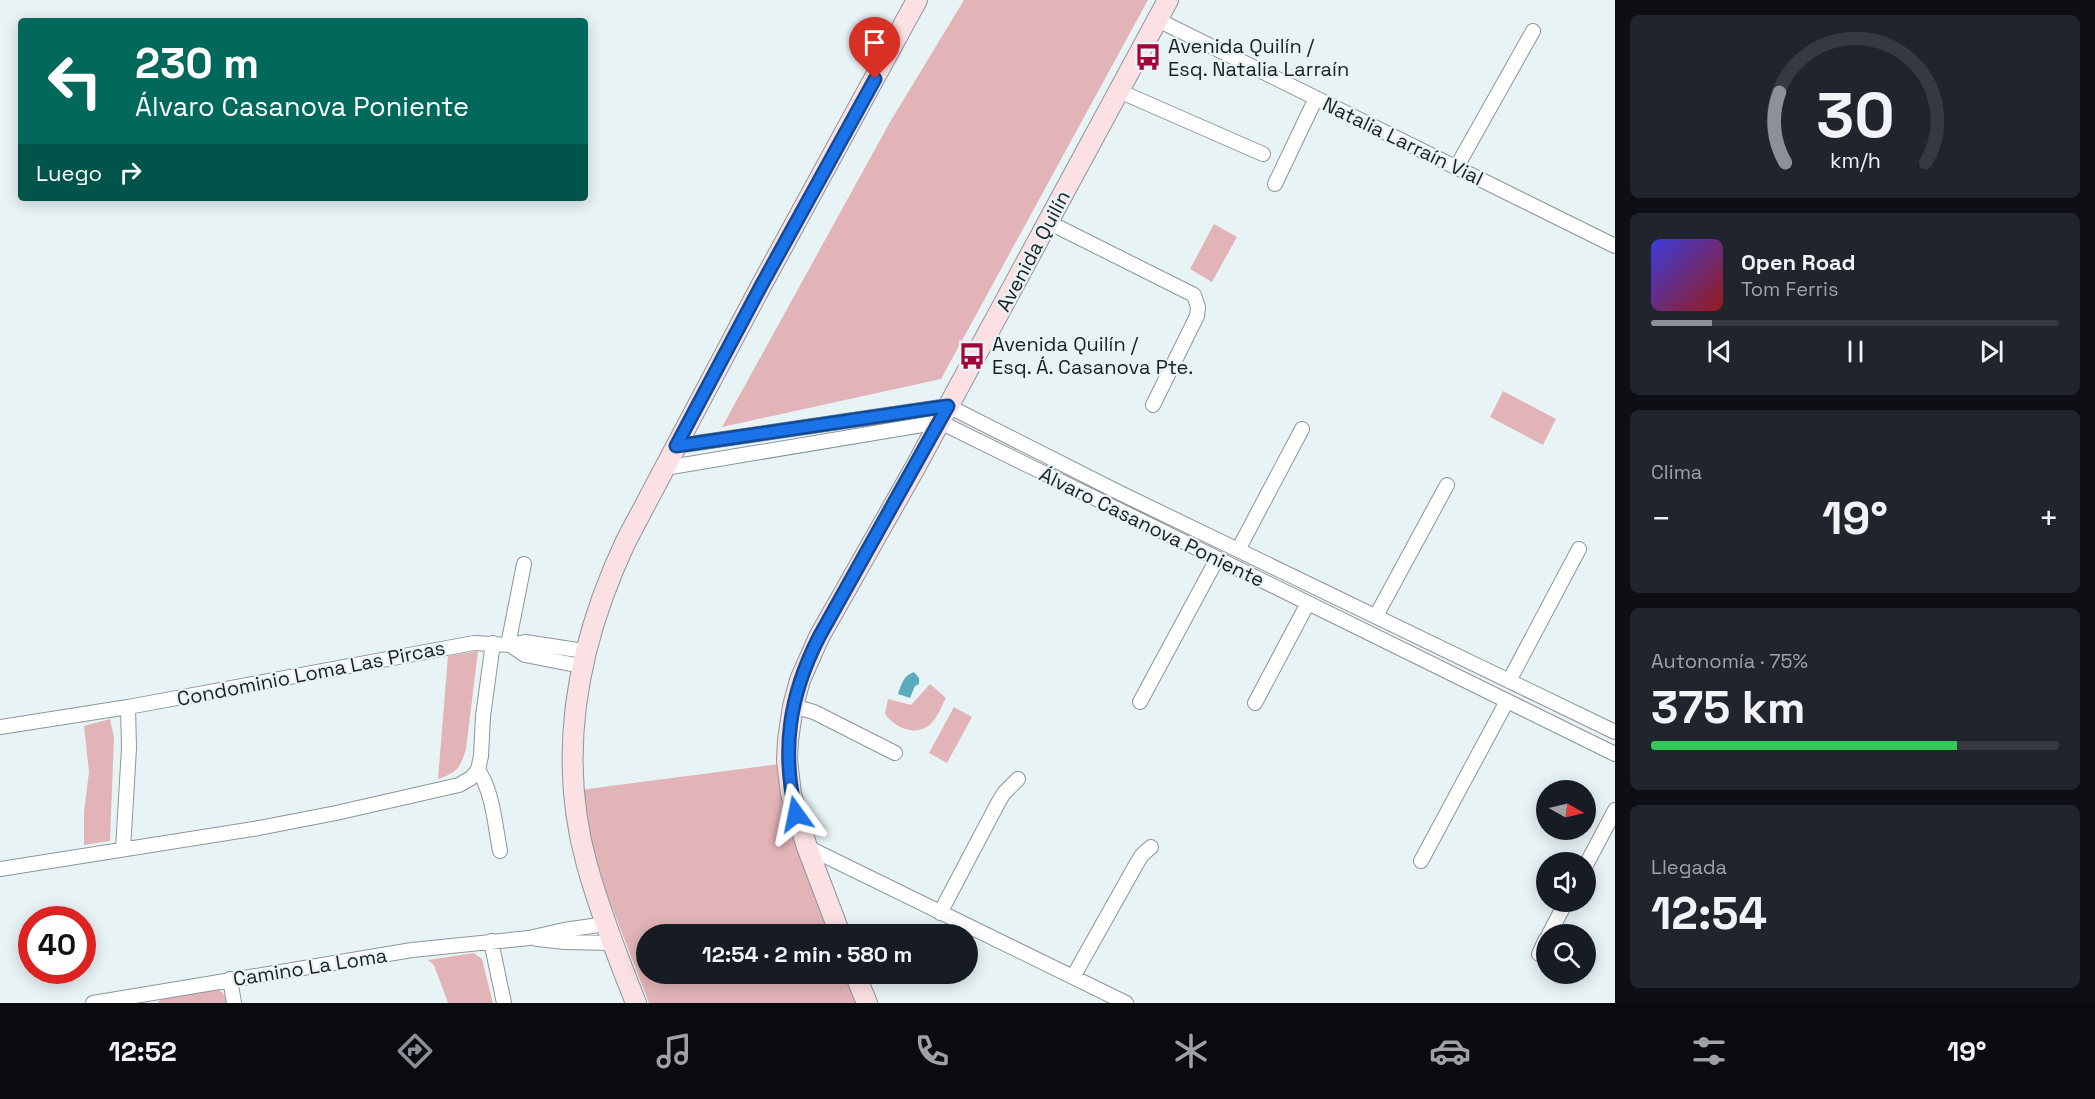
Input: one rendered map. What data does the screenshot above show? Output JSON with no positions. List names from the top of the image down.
{
  "streets": {
    "street": [
      "Natalia Larraín Vial",
      "Avenida Quilín",
      "Álvaro Casanova Poniente",
      "Condominio Loma Las Pircas",
      "Camino La Loma"
    ]
  },
  "crossings": [
    ["Natalia Larraín Vial", "Avenida Quilín"],
    ["Avenida Quilín", "Álvaro Casanova Poniente"]
  ],
  "places": {
    "bus stop": ["Avenida Quilín / Esq. Natalia Larraín", "Avenida Quilín / Esq. Á. Casanova Pte."]
  },
  "north": "right",
  "page": {
    "turn": ["230 m", "Álvaro Casanova Poniente"],
    "then": "Luego",
    "song": ["Open Road", "Tom Ferris"],
    "tile": [
      "Clima",
      ["Autonomía · 75%", "375 km"],
      ["Llegada", "12:54"]
    ],
    "heat": ["−", "19°", "+"],
    "limit": "40",
    "trip": "12:54 · 2 min · 580 m",
    "tabs": ["12:52", "19°"],
    "gauge": ["30", "km/h"]
  }
}
